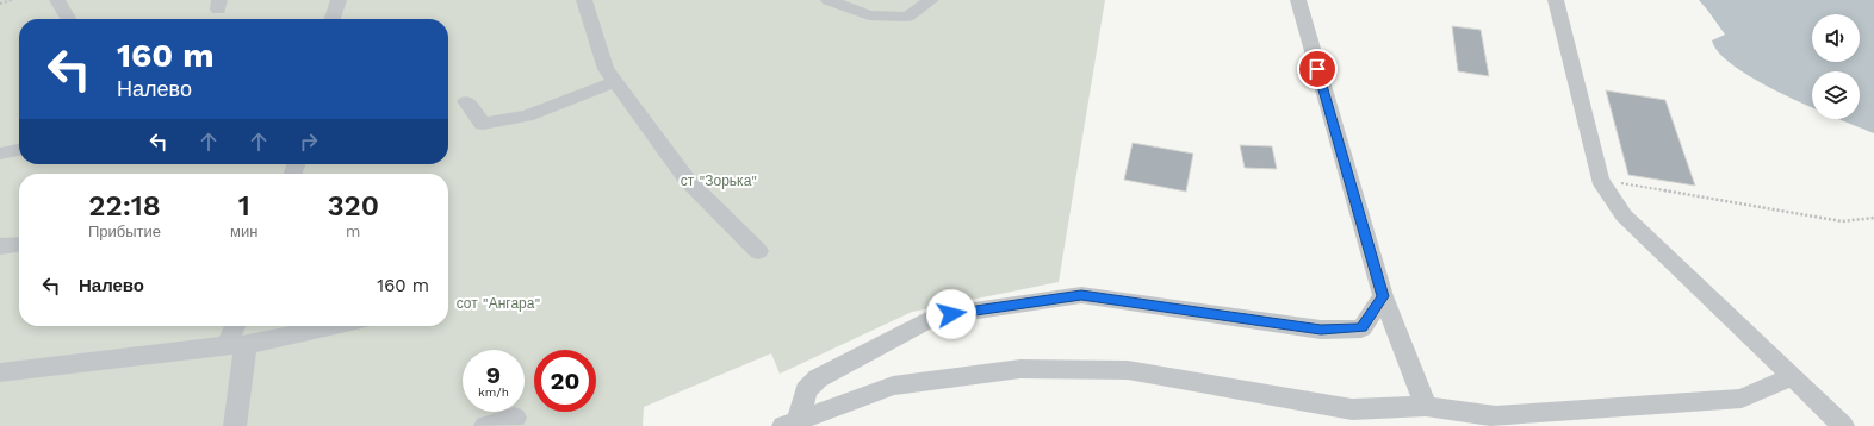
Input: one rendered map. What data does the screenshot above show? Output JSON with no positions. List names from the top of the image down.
{
  "parks": ["ст \"Зорька\"", "сот \"Ангара\""],
  "page": {
    "turn": ["160 m", "Налево"],
    "eta": [
      "22:18",
      "Прибытие",
      "1",
      "мин",
      "320",
      "m"
    ],
    "list": [
      {
        "name": "Налево",
        "value": "160 m"
      }
    ],
    "speed": "9 km/h",
    "limit": "20"
  }
}
